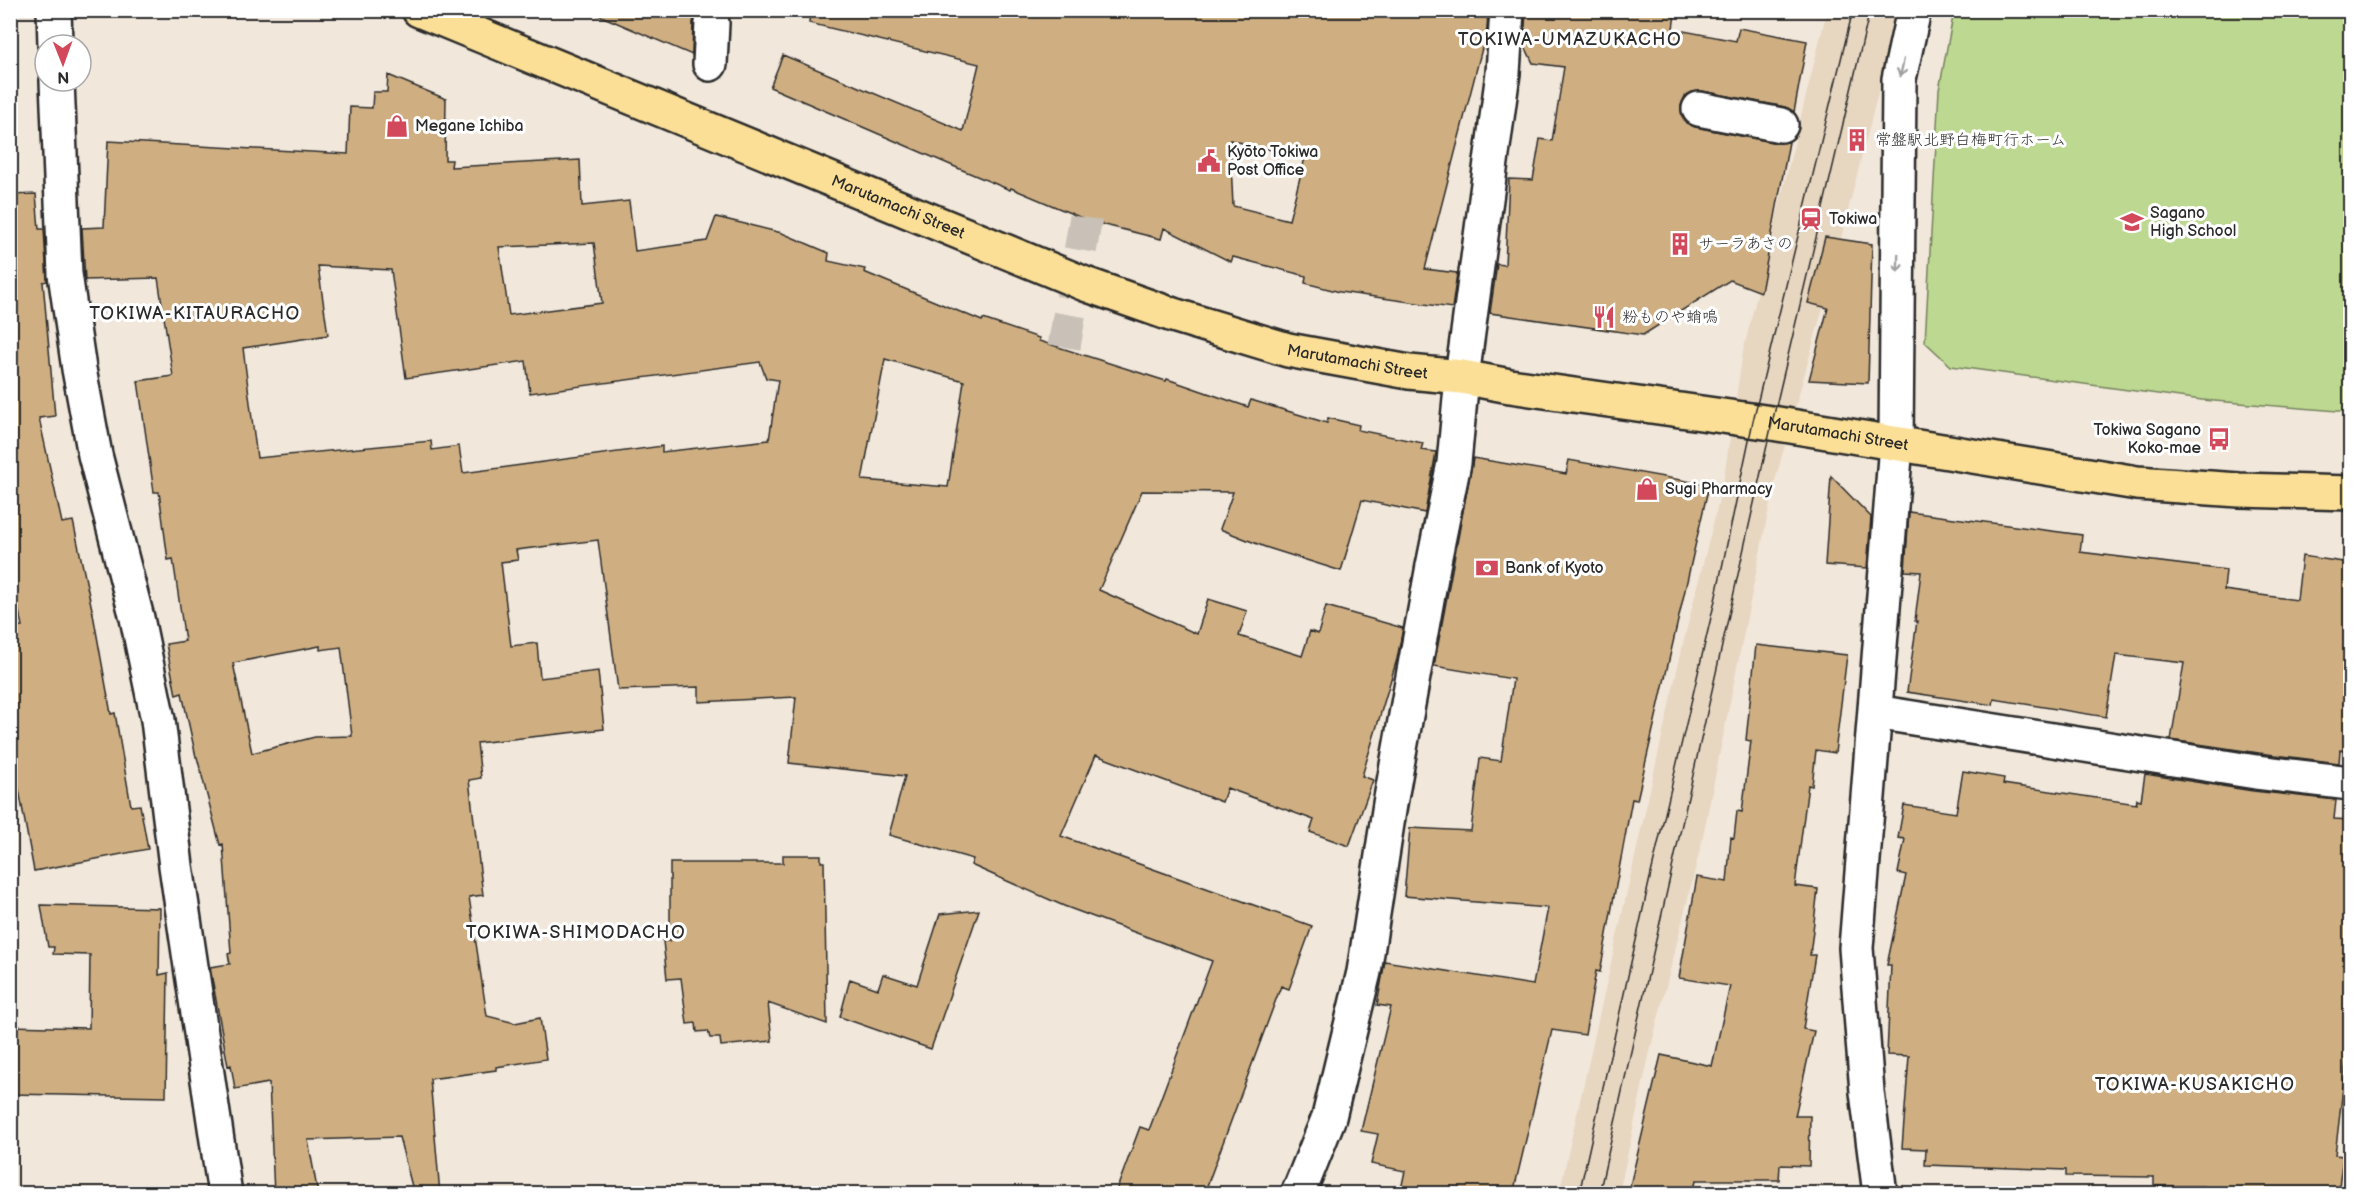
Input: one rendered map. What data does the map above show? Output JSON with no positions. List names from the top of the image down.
{
  "streets": {
    "main road": ["Marutamachi Street"]
  },
  "districts": [
    "TOKIWA-UMAZUKACHO",
    "TOKIWA-KITAURACHO",
    "TOKIWA-SHIMODACHO",
    "TOKIWA-KUSAKICHO"
  ],
  "places": {
    "shop": ["Megane Ichiba", "Sugi Pharmacy"],
    "building": ["常盤駅北野白梅町行ホーム", "サーラあさの"],
    "public building": ["Kyōto Tokiwa Post Office"],
    "station": ["Tokiwa"],
    "school or university": ["Sagano High School"],
    "restaurant": ["粉ものや蛸鳴"],
    "bus stop": ["Tokiwa Sagano Koko-mae"],
    "bank": ["Bank of Kyoto"]
  },
  "north": "bottom"
}
